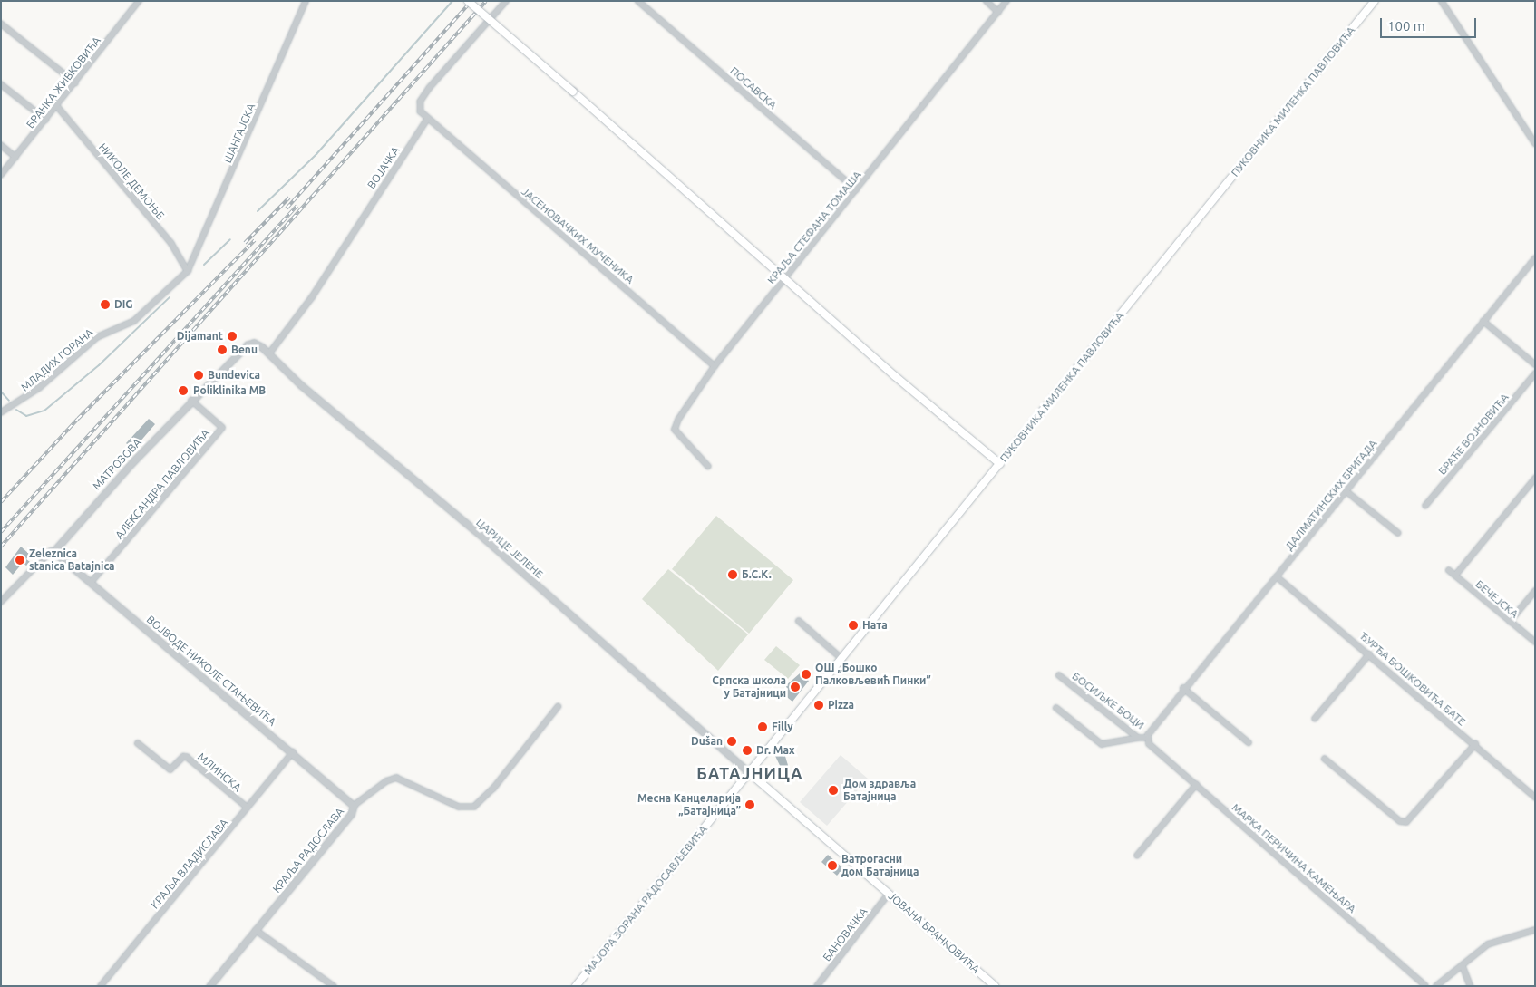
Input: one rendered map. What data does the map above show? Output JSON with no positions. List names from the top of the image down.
{
  "streets": {
    "main road": ["ПУКОВНИКА МИЛЕНКА ПАВЛОВИЋА", "МАЈОРА ЗОРАНА РАДОСАВЉЕВИЋА", "ЈОВАНА БРАНКОВИЋА"],
    "street": [
      "БРАНКА ЖИВКОВИЋА",
      "ПОСАВСКА",
      "ШАНГАЈСКА",
      "ВОЈАЧКА",
      "НИКОЛЕ ДЕМОЊЕ",
      "КРАЉА СТЕФАНА ТОМАША",
      "ЈАСЕНОВАЧКИХ МУЧЕНИКА",
      "МЛАДИХ ГОРАНА",
      "БРАЋЕ ВОЈНОВИЋА",
      "МАТРОЗОВА",
      "АЛЕКСАНДРА ПАВЛОВИЋА",
      "ДАЛМАТИНСКИХ БРИГАДА",
      "ЦАРИЦЕ ЈЕЛЕНЕ",
      "БЕЧЕЈСКА",
      "ВОЈВОДЕ НИКОЛЕ СТАЊЕВИЋА",
      "ЂУРЂА БОШКОВИЋА БАТЕ",
      "БОСИЉКЕ БОЦИ",
      "МЛИНСКА",
      "КРАЉА РАДОСЛАВА",
      "МАРКА ПЕРИЧИНА КАМЕЊАРА",
      "КРАЉА ВЛАДИСЛАВА",
      "БАНОВАЧКА"
    ]
  },
  "crossings": [
    ["БРАНКА ЖИВКОВИЋА", "НИКОЛЕ ДЕМОЊЕ"],
    ["ПОСАВСКА", "КРАЉА СТЕФАНА ТОМАША"],
    ["ПУКОВНИКА МИЛЕНКА ПАВЛОВИЋА", "ЦАРИЦЕ ЈЕЛЕНЕ"],
    ["ПУКОВНИКА МИЛЕНКА ПАВЛОВИЋА", "МАЈОРА ЗОРАНА РАДОСАВЉЕВИЋА"],
    ["ПУКОВНИКА МИЛЕНКА ПАВЛОВИЋА", "ЈОВАНА БРАНКОВИЋА"],
    ["ШАНГАЈСКА", "НИКОЛЕ ДЕМОЊЕ"],
    ["ШАНГАЈСКА", "МЛАДИХ ГОРАНА"],
    ["ВОЈАЧКА", "ЈАСЕНОВАЧКИХ МУЧЕНИКА"],
    ["ВОЈАЧКА", "ЦАРИЦЕ ЈЕЛЕНЕ"],
    ["НИКОЛЕ ДЕМОЊЕ", "МЛАДИХ ГОРАНА"],
    ["КРАЉА СТЕФАНА ТОМАША", "ЈАСЕНОВАЧКИХ МУЧЕНИКА"],
    ["МАТРОЗОВА", "АЛЕКСАНДРА ПАВЛОВИЋА"],
    ["МАТРОЗОВА", "ЦАРИЦЕ ЈЕЛЕНЕ"],
    ["МАТРОЗОВА", "ВОЈВОДЕ НИКОЛЕ СТАЊЕВИЋА"],
    ["АЛЕКСАНДРА ПАВЛОВИЋА", "ВОЈВОДЕ НИКОЛЕ СТАЊЕВИЋА"],
    ["ДАЛМАТИНСКИХ БРИГАДА", "ЂУРЂА БОШКОВИЋА БАТЕ"],
    ["ДАЛМАТИНСКИХ БРИГАДА", "БОСИЉКЕ БОЦИ"],
    ["ДАЛМАТИНСКИХ БРИГАДА", "МАРКА ПЕРИЧИНА КАМЕЊАРА"],
    ["ЦАРИЦЕ ЈЕЛЕНЕ", "МАЈОРА ЗОРАНА РАДОСАВЉЕВИЋА"],
    ["ЦАРИЦЕ ЈЕЛЕНЕ", "ЈОВАНА БРАНКОВИЋА"],
    ["ВОЈВОДЕ НИКОЛЕ СТАЊЕВИЋА", "КРАЉА РАДОСЛАВА"],
    ["ВОЈВОДЕ НИКОЛЕ СТАЊЕВИЋА", "КРАЉА ВЛАДИСЛАВА"],
    ["БОСИЉКЕ БОЦИ", "МАРКА ПЕРИЧИНА КАМЕЊАРА"],
    ["МЛИНСКА", "КРАЉА ВЛАДИСЛАВА"],
    ["МАЈОРА ЗОРАНА РАДОСАВЉЕВИЋА", "ЈОВАНА БРАНКОВИЋА"],
    ["ЈОВАНА БРАНКОВИЋА", "БАНОВАЧКА"]
  ],
  "districts": ["БАТАЈНИЦА"],
  "places": [
    "DIG",
    "Dijamant",
    "Benu",
    "Bundevica",
    "Poliklinika MB",
    "Zeleznica stanica Batajnica",
    "Б.С.К.",
    "Ната",
    "ОШ „Бошко Палковљевић Пинки”",
    "Српска школа у Батајници",
    "Pizza",
    "Filly",
    "Dušan",
    "Dr. Max",
    "Дом здравља Батајница",
    "Месна Канцеларија „Батајница”",
    "Ватрогасни дом Батајница"
  ],
  "scale_bar": "100 m"
}
